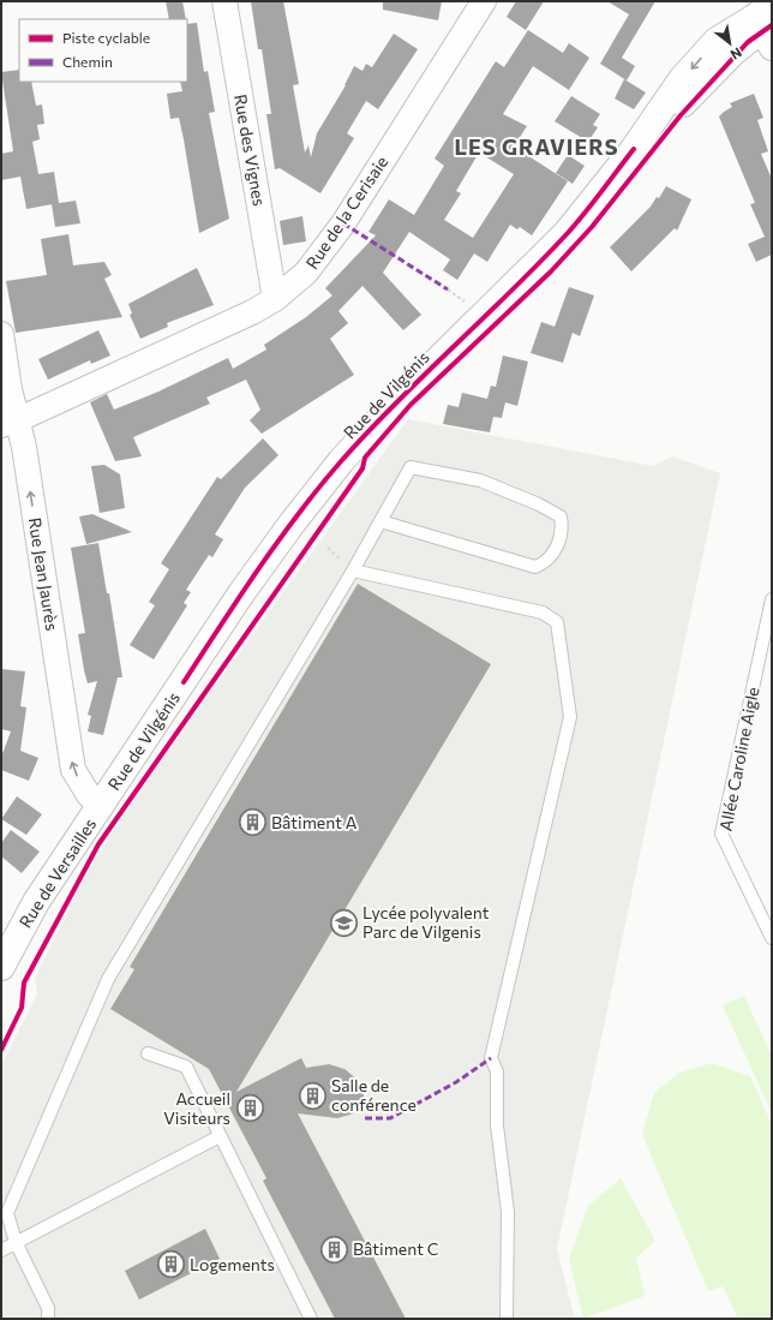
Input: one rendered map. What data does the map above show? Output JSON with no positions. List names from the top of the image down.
{
  "streets": {
    "street": [
      "Rue des Vignes",
      "Rue de la Cerisaie",
      "Rue de Vilgénis",
      "Rue Jean Jaurès",
      "Rue de Versailles"
    ],
    "lane": ["Allée Caroline Aigle"]
  },
  "crossings": [
    ["Rue des Vignes", "Rue de la Cerisaie"],
    ["Rue de la Cerisaie", "Rue Jean Jaurès"],
    ["Rue de Vilgénis", "Rue Jean Jaurès"],
    ["Rue de Vilgénis", "Rue de Versailles"],
    ["Rue Jean Jaurès", "Rue de Versailles"]
  ],
  "one_way": ["Rue Jean Jaurès"],
  "districts": ["LES GRAVIERS"],
  "places": {
    "building": [
      "Bâtiment A",
      "Salle de conférence",
      "Accueil Visiteurs",
      "Bâtiment C",
      "Logements"
    ],
    "school or university": ["Lycée polyvalent Parc de Vilgenis"]
  },
  "legend": ["Piste cyclable", "Chemin"],
  "north": "bottom right"
}
